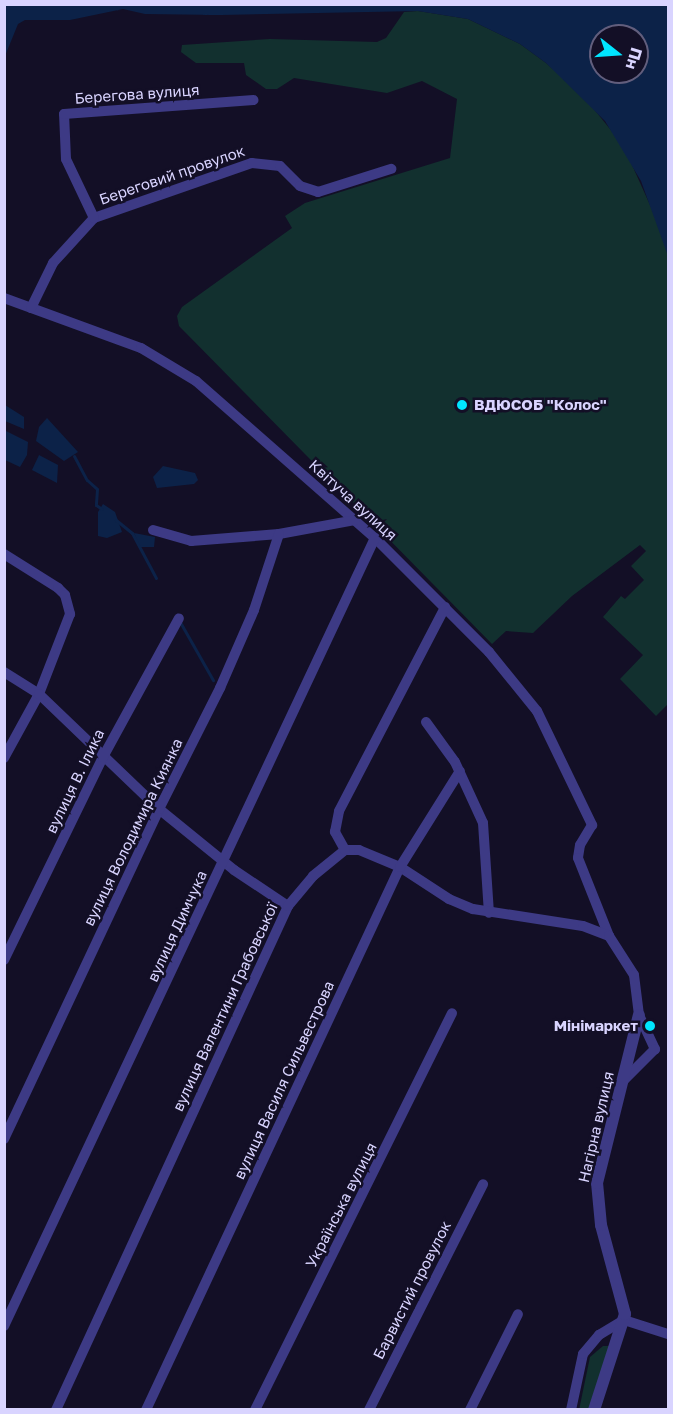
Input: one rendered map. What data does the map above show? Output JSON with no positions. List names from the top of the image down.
{
  "streets": {
    "street": [
      "Берегова вулиця",
      "Береговий провулок",
      "Квітуча вулиця",
      "вулиця В. Ілика",
      "вулиця Володимира Киянка",
      "вулиця Димчука",
      "вулиця Валентини Грабовської",
      "вулиця Василя Сильвестрова",
      "Нагірна вулиця",
      "Українська вулиця",
      "Барвистий провулок"
    ]
  },
  "crossings": [
    ["Берегова вулиця", "Береговий провулок"],
    ["Квітуча вулиця", "вулиця Димчука"],
    ["Квітуча вулиця", "Нагірна вулиця"]
  ],
  "places": ["ВДЮСОБ \"Колос\"", "Мінімаркет"],
  "north": "right"
}
